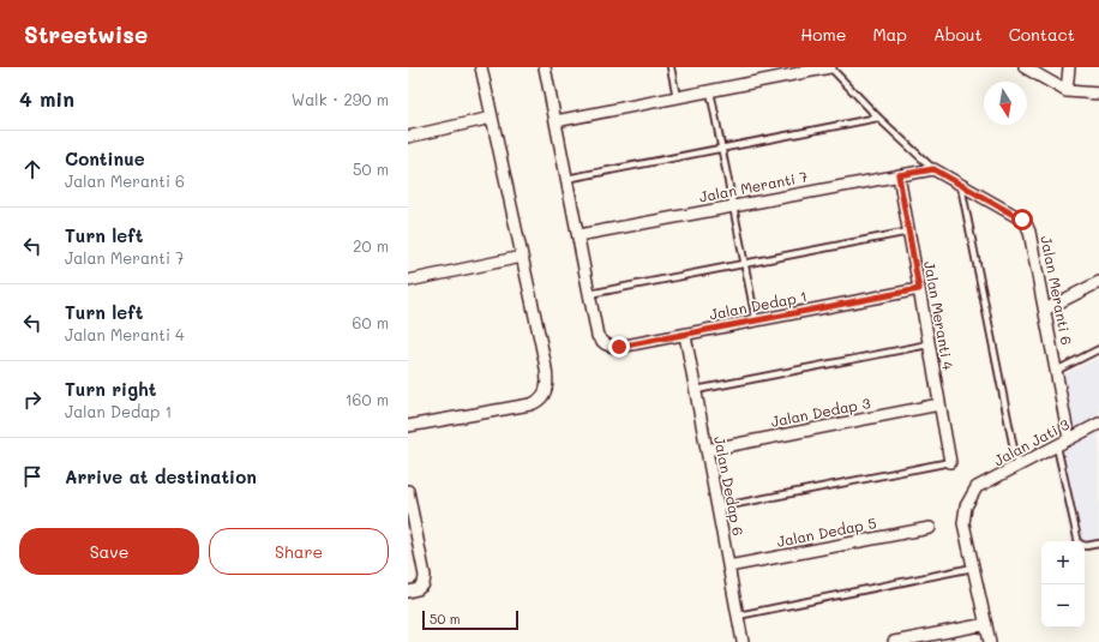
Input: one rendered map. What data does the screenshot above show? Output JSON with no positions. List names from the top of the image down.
{
  "streets": {
    "street": [
      "Jalan Meranti 7",
      "Jalan Meranti 6",
      "Jalan Dedap 1",
      "Jalan Meranti 4",
      "Jalan Dedap 3",
      "Jalan Jati 3",
      "Jalan Dedap 6",
      "Jalan Dedap 5"
    ]
  },
  "crossings": [
    ["Jalan Meranti 7", "Jalan Meranti 6"],
    ["Jalan Meranti 7", "Jalan Meranti 4"],
    ["Jalan Meranti 6", "Jalan Jati 3"],
    ["Jalan Dedap 1", "Jalan Meranti 4"],
    ["Jalan Dedap 1", "Jalan Dedap 6"],
    ["Jalan Meranti 4", "Jalan Dedap 3"],
    ["Jalan Dedap 3", "Jalan Dedap 6"],
    ["Jalan Dedap 6", "Jalan Dedap 5"]
  ],
  "scale_bar": "50 m",
  "north": "bottom",
  "page": {
    "header": "Streetwise",
    "nav": [
      "Home",
      "Map",
      "About",
      "Contact"
    ],
    "heading": ["4 min", "Walk · 290 m"],
    "list": [
      ["Continue", "Jalan Meranti 6", "50 m"],
      ["Turn left", "Jalan Meranti 7", "20 m"],
      ["Turn left", "Jalan Meranti 4", "60 m"],
      ["Turn right", "Jalan Dedap 1", "160 m"],
      "Arrive at destination"
    ],
    "buttons": ["Save", "Share"],
    "map_buttons": ["+", "−"],
    "scale": "50 m"
  }
}
